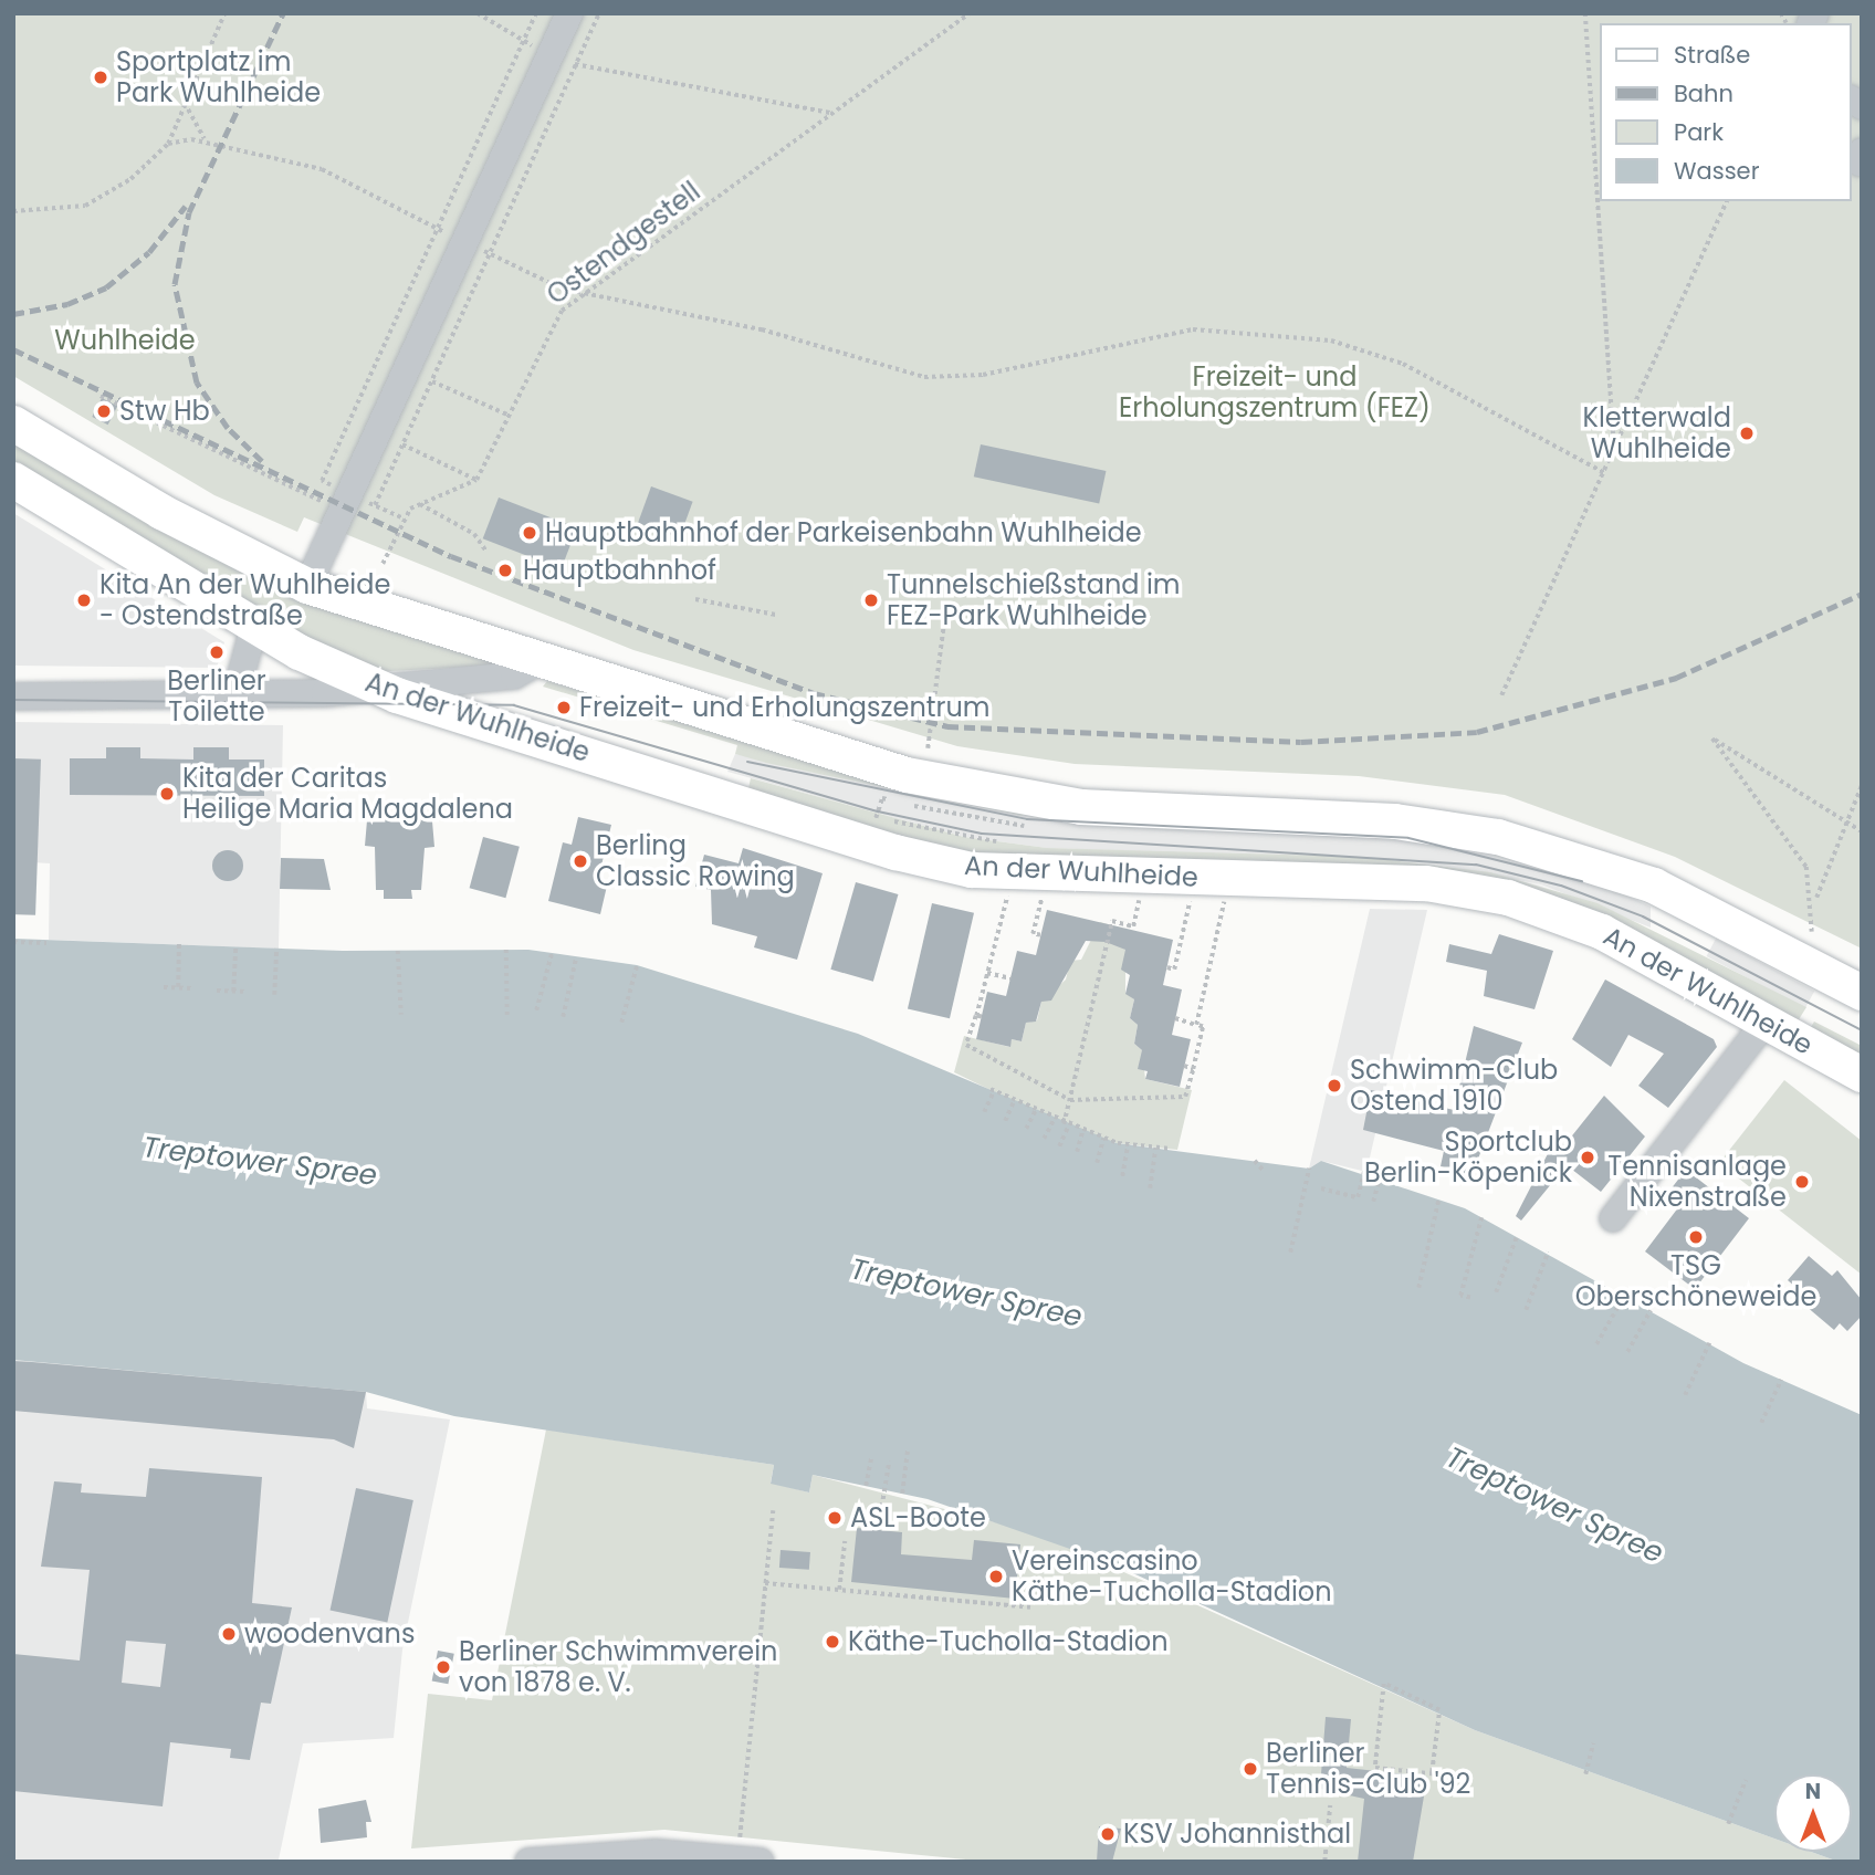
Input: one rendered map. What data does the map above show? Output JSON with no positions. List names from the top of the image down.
{
  "streets": {
    "main road": ["An der Wuhlheide"],
    "path": ["Ostendgestell"]
  },
  "water": ["Treptower Spree"],
  "parks": ["Wuhlheide", "Freizeit- und Erholungszentrum (FEZ)"],
  "places": [
    "Sportplatz im Park Wuhlheide",
    "Stw Hb",
    "Kletterwald Wuhlheide",
    "Hauptbahnhof der Parkeisenbahn Wuhlheide",
    "Hauptbahnhof",
    "Kita An der Wuhlheide - Ostendstraße",
    "Tunnelschießstand im FEZ-Park Wuhlheide",
    "Berliner Toilette",
    "Freizeit- und Erholungszentrum",
    "Kita der Caritas Heilige Maria Magdalena",
    "Berling Classic Rowing",
    "Schwimm-Club Ostend 1910",
    "Sportclub Berlin-Köpenick",
    "Tennisanlage Nixenstraße",
    "TSG Oberschöneweide",
    "ASL-Boote",
    "Vereinscasino Käthe-Tucholla-Stadion",
    "woodenvans",
    "Käthe-Tucholla-Stadion",
    "Berliner Schwimmverein von 1878 e. V.",
    "Berliner Tennis-Club '92",
    "KSV Johannisthal"
  ],
  "legend": [
    "Straße",
    "Bahn",
    "Park",
    "Wasser"
  ],
  "north": "top"
}
